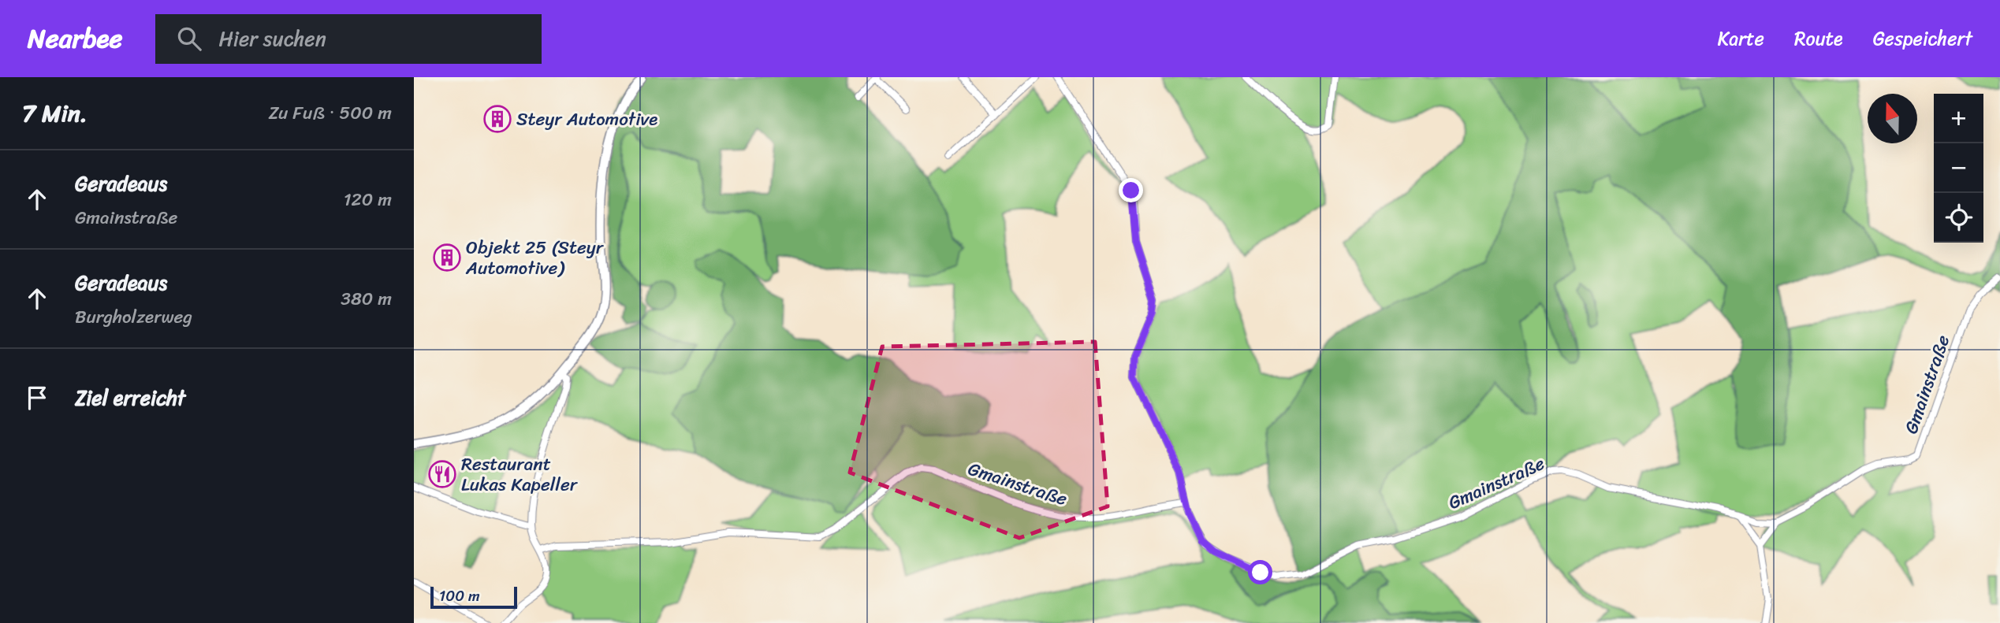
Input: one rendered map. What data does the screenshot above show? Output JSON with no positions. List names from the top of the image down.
{
  "streets": {
    "street": ["Gmainstraße"]
  },
  "places": {
    "building": ["Steyr Automotive", "Objekt 25 (Steyr Automotive)"],
    "restaurant": ["Restaurant Lukas Kapeller"]
  },
  "scale_bar": "100 m",
  "north": "top",
  "page": {
    "header": "Nearbee",
    "search": "Hier suchen",
    "nav": ["Karte", "Route", "Gespeichert"],
    "heading": ["7 Min.", "Zu Fuß · 500 m"],
    "map_buttons": ["+", "−"],
    "list": [
      ["Geradeaus", "Gmainstraße", "120 m"],
      ["Geradeaus", "Burgholzerweg", "380 m"],
      "Ziel erreicht"
    ],
    "scale": "100 m"
  }
}
